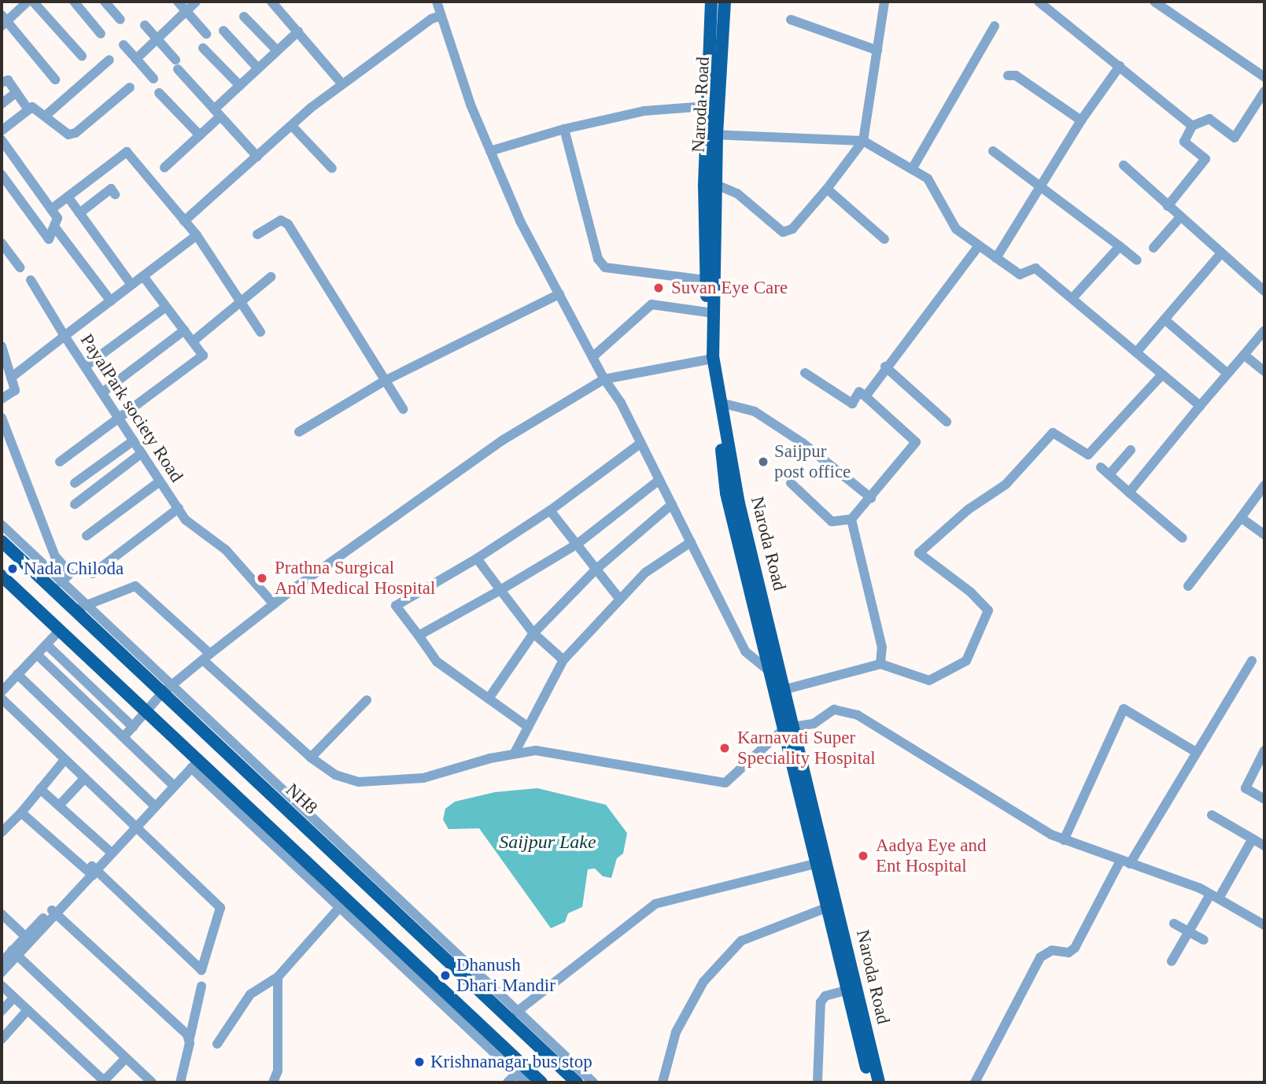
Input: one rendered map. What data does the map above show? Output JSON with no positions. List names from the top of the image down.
{
  "streets": {
    "main road": ["Naroda Road", "NH8"],
    "street": ["PayalPark society Road"]
  },
  "water": ["Saijpur Lake"],
  "places": [
    "Suvan Eye Care",
    "Saijpur post office",
    "Nada Chiloda",
    "Prathna Surgical And Medical Hospital",
    "Karnavati Super Speciality Hospital",
    "Aadya Eye and Ent Hospital",
    "Dhanush Dhari Mandir",
    "Krishnanagar bus stop"
  ]
}
